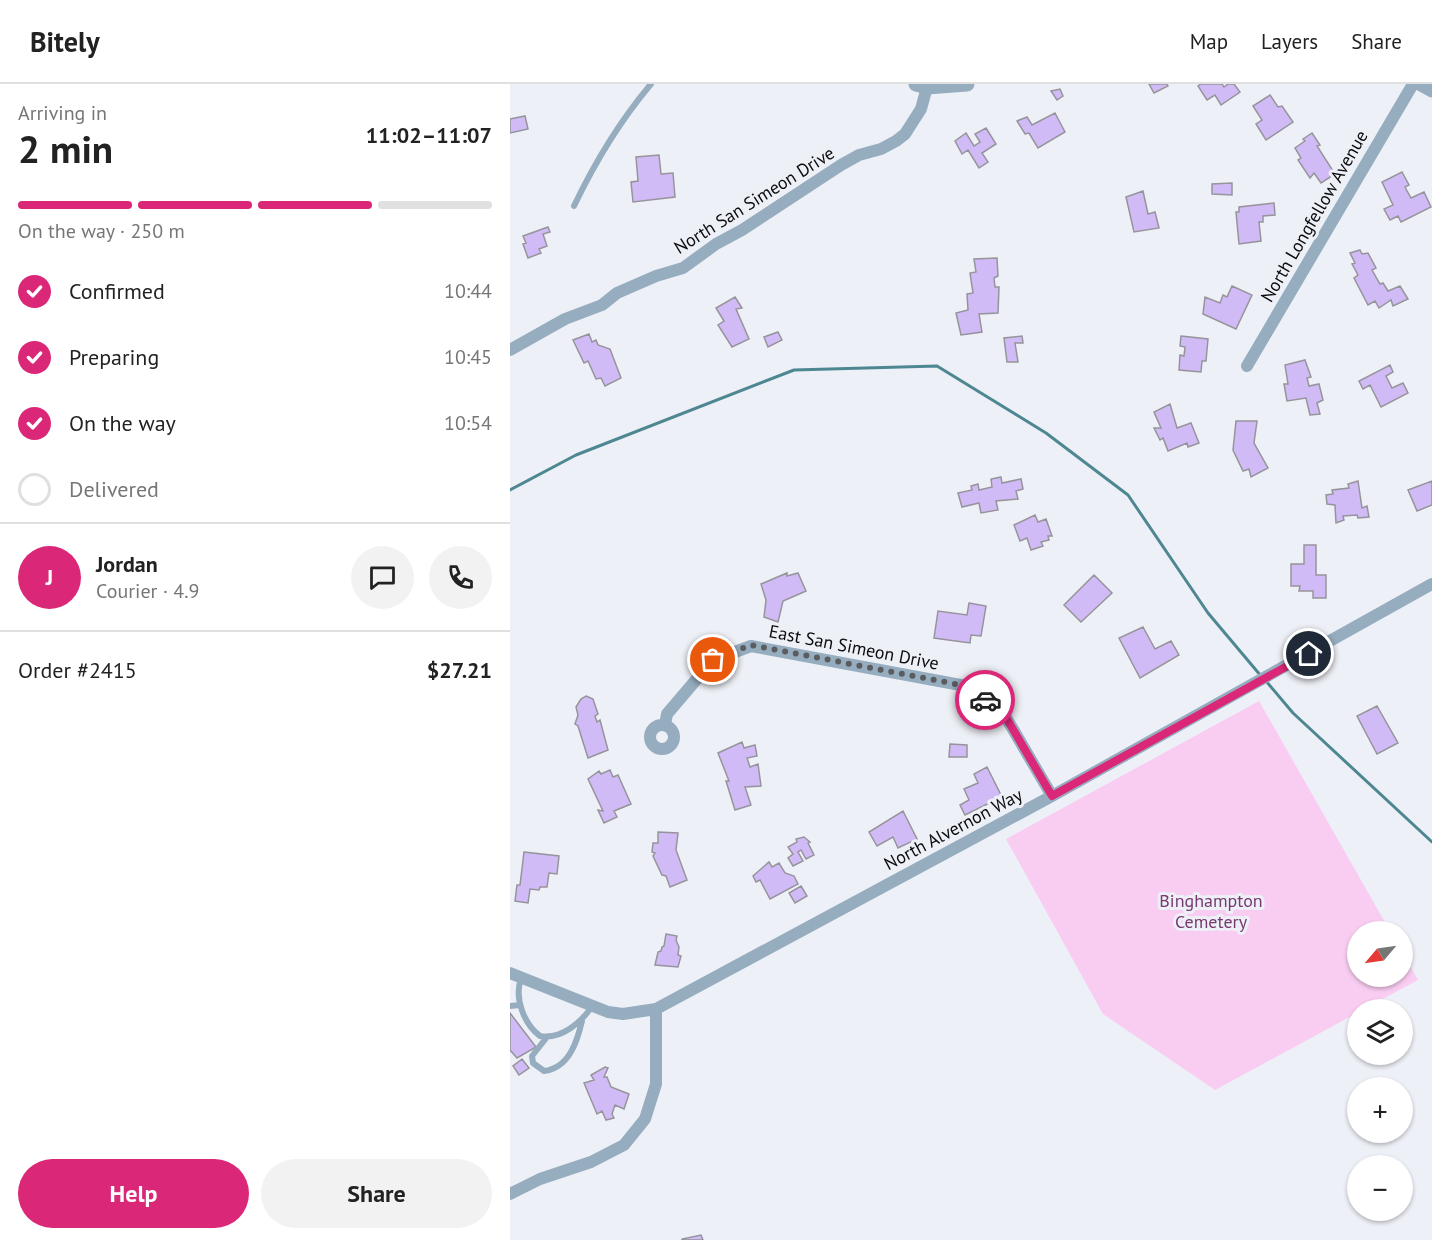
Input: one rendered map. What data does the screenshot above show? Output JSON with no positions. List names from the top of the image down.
{
  "streets": {
    "street": [
      "North San Simeon Drive",
      "North Longfellow Avenue",
      "East San Simeon Drive",
      "North Alvernon Way"
    ]
  },
  "crossings": [
    ["East San Simeon Drive", "North Alvernon Way"]
  ],
  "parks": ["Binghampton Cemetery"],
  "north": "bottom left",
  "page": {
    "header": "Bitely",
    "nav": ["Map", "Layers", "Share"],
    "heading": ["2 min", "Arriving in", "11:02–11:07"],
    "panel": [
      "Jordan",
      "Courier · 4.9",
      "Order #2415",
      "$27.21"
    ],
    "bar": "On the way · 250 m",
    "list": [
      ["Confirmed", "10:44"],
      ["Preparing", "10:45"],
      ["On the way", "10:54"],
      "Delivered"
    ],
    "round": "J",
    "map_buttons": ["+", "−"],
    "buttons": ["Help", "Share"]
  }
}
